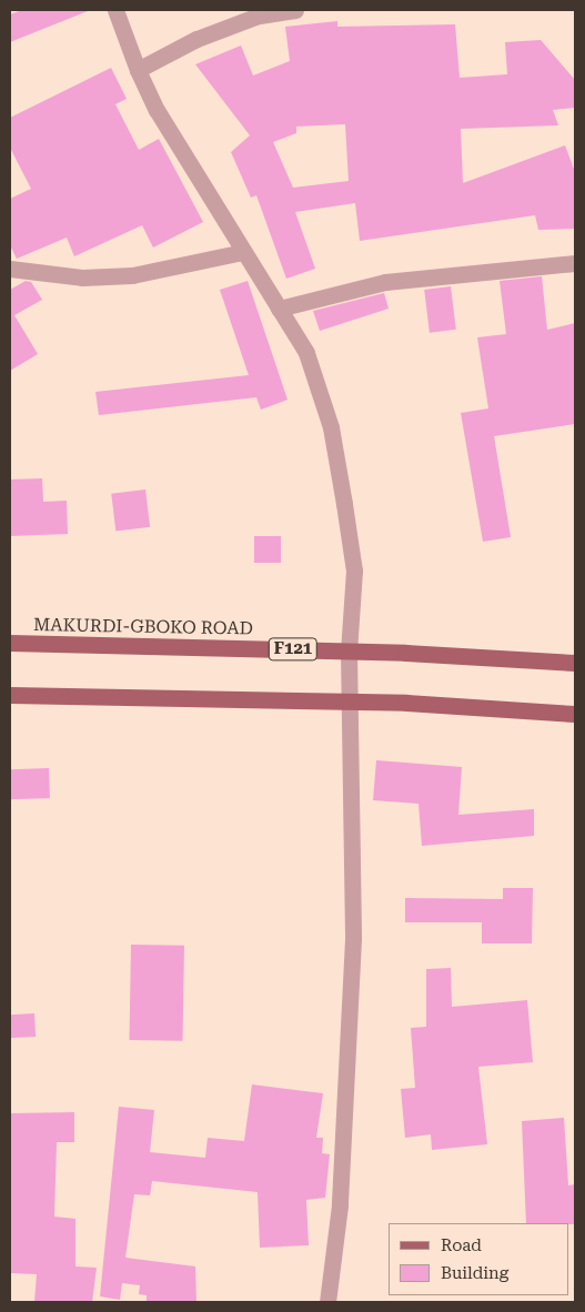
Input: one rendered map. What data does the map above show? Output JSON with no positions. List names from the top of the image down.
{
  "streets": {
    "main road": ["MAKURDI-GBOKO ROAD", "F121"]
  },
  "legend": ["Road", "Building"]
}
